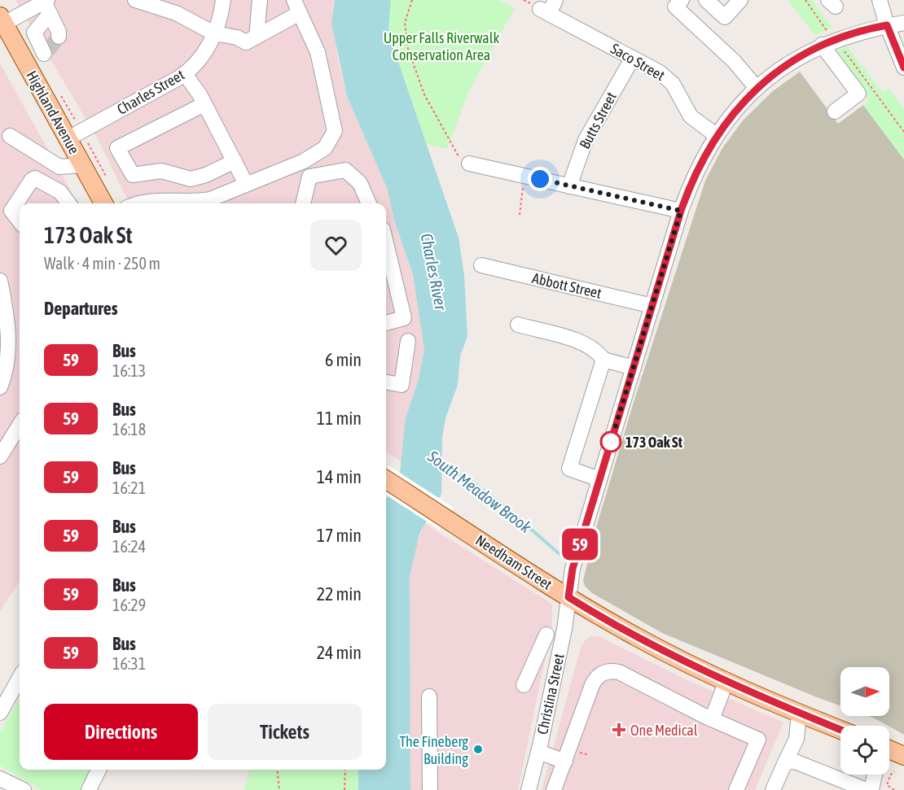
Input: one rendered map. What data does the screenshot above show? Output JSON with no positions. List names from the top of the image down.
{
  "streets": {
    "main road": ["Highland Avenue", "Needham Street"],
    "street": [
      "Saco Street",
      "Charles Street",
      "Butts Street",
      "Abbott Street",
      "Christina Street"
    ]
  },
  "crossings": [
    ["Saco Street", "Butts Street"],
    ["Saco Street", "Christina Street"],
    ["Charles Street", "Highland Avenue"],
    ["Abbott Street", "Christina Street"],
    ["Needham Street", "Christina Street"]
  ],
  "water": ["Charles River", "South Meadow Brook"],
  "parks": ["Upper Falls Riverwalk Conservation Area"],
  "places": {
    "other": ["173 Oak St", "The Fineberg Building"],
    "health": ["One Medical"]
  },
  "lines": ["bus line 59"],
  "north": "right",
  "page": {
    "on_map": "59",
    "heading": [
      ["173 Oak St", "Walk · 4 min · 250 m"],
      "Departures"
    ],
    "list": [
      {
        "mark": "59",
        "name": "Bus",
        "note": "16:13",
        "value": "6 min"
      },
      {
        "mark": "59",
        "name": "Bus",
        "note": "16:18",
        "value": "11 min"
      },
      {
        "mark": "59",
        "name": "Bus",
        "note": "16:21",
        "value": "14 min"
      },
      {
        "mark": "59",
        "name": "Bus",
        "note": "16:24",
        "value": "17 min"
      },
      {
        "mark": "59",
        "name": "Bus",
        "note": "16:29",
        "value": "22 min"
      },
      {
        "mark": "59",
        "name": "Bus",
        "note": "16:31",
        "value": "24 min"
      }
    ],
    "buttons": ["Directions", "Tickets"]
  }
}
